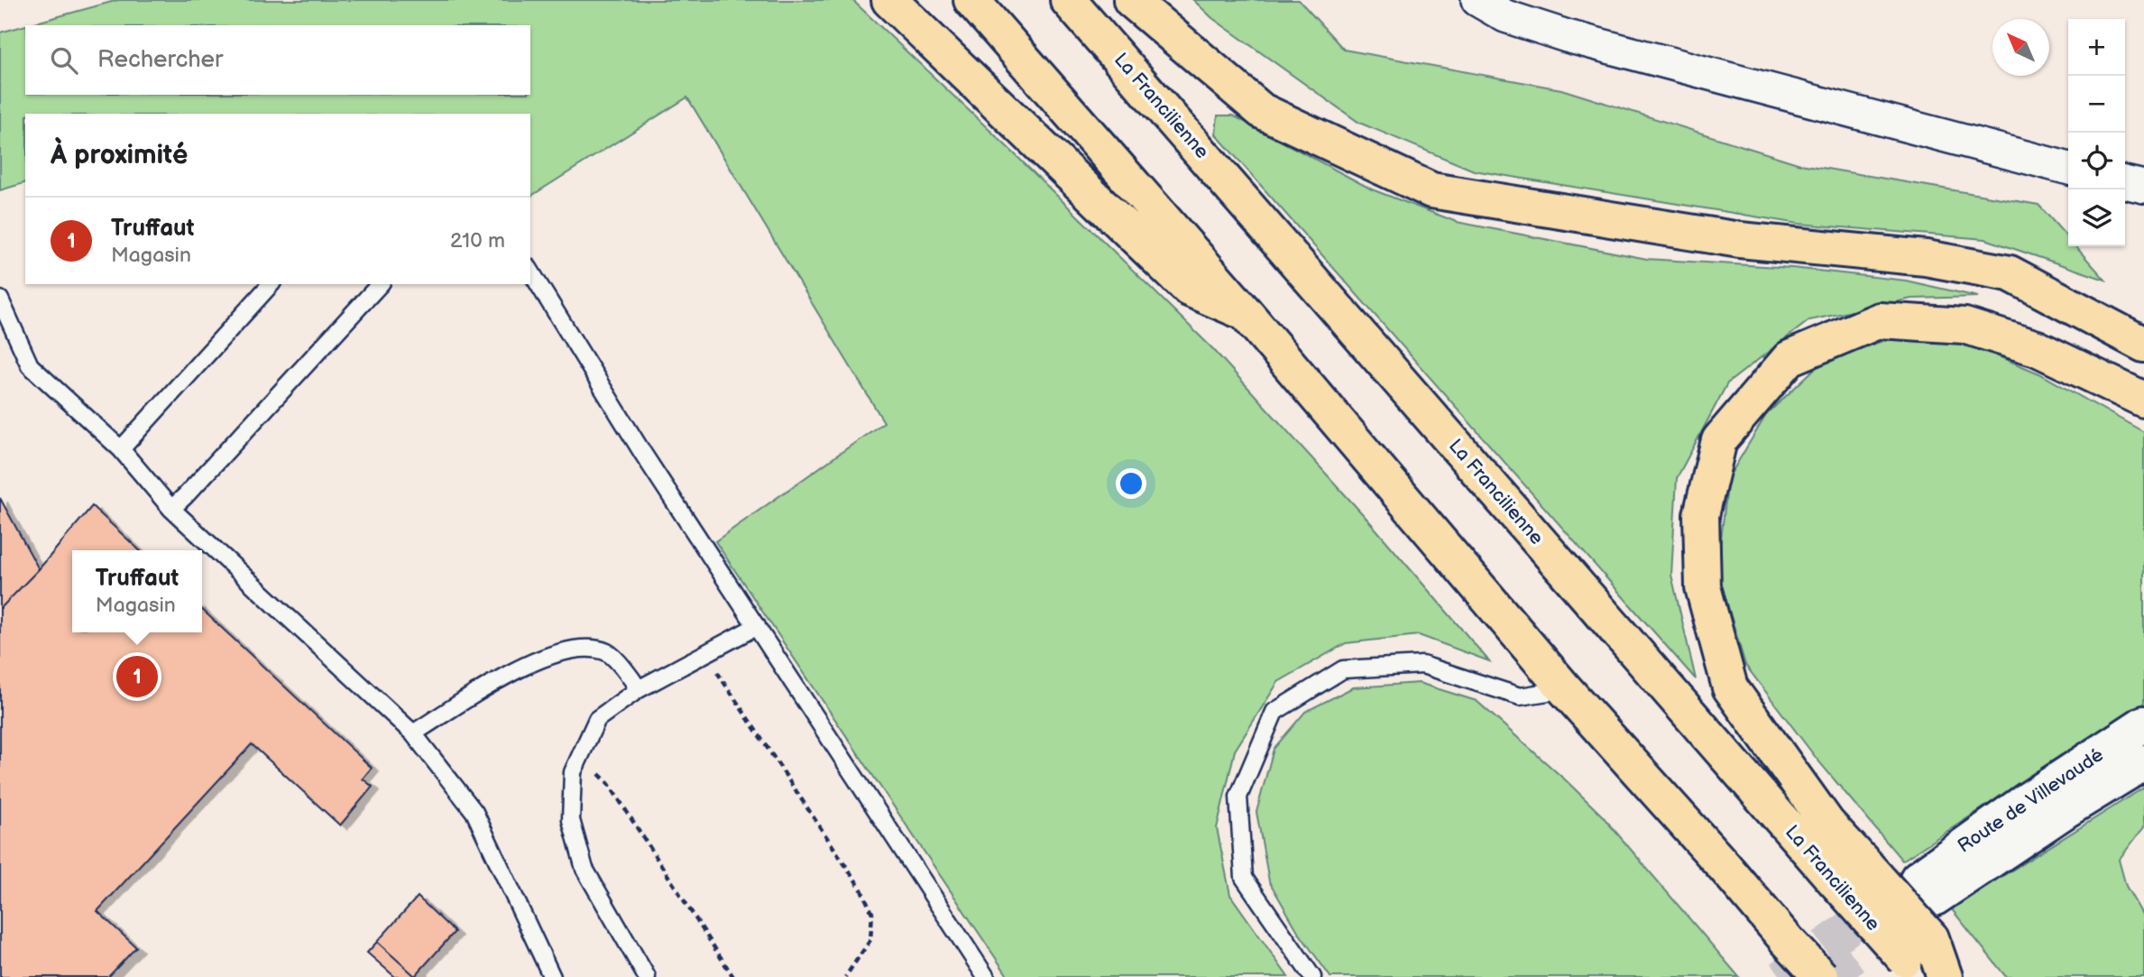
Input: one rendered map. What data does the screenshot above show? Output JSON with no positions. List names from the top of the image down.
{
  "streets": {
    "highway": ["La Francilienne"],
    "main road": ["Route de Villevaudé"]
  },
  "north": "top left",
  "page": {
    "map_buttons": ["+", "−"],
    "search": "Rechercher",
    "heading": "À proximité",
    "list": [
      {
        "mark": "1",
        "name": "Truffaut",
        "note": "Magasin",
        "value": "210 m"
      }
    ],
    "popup": ["Truffaut", "Magasin"],
    "pins": "1"
  }
}
